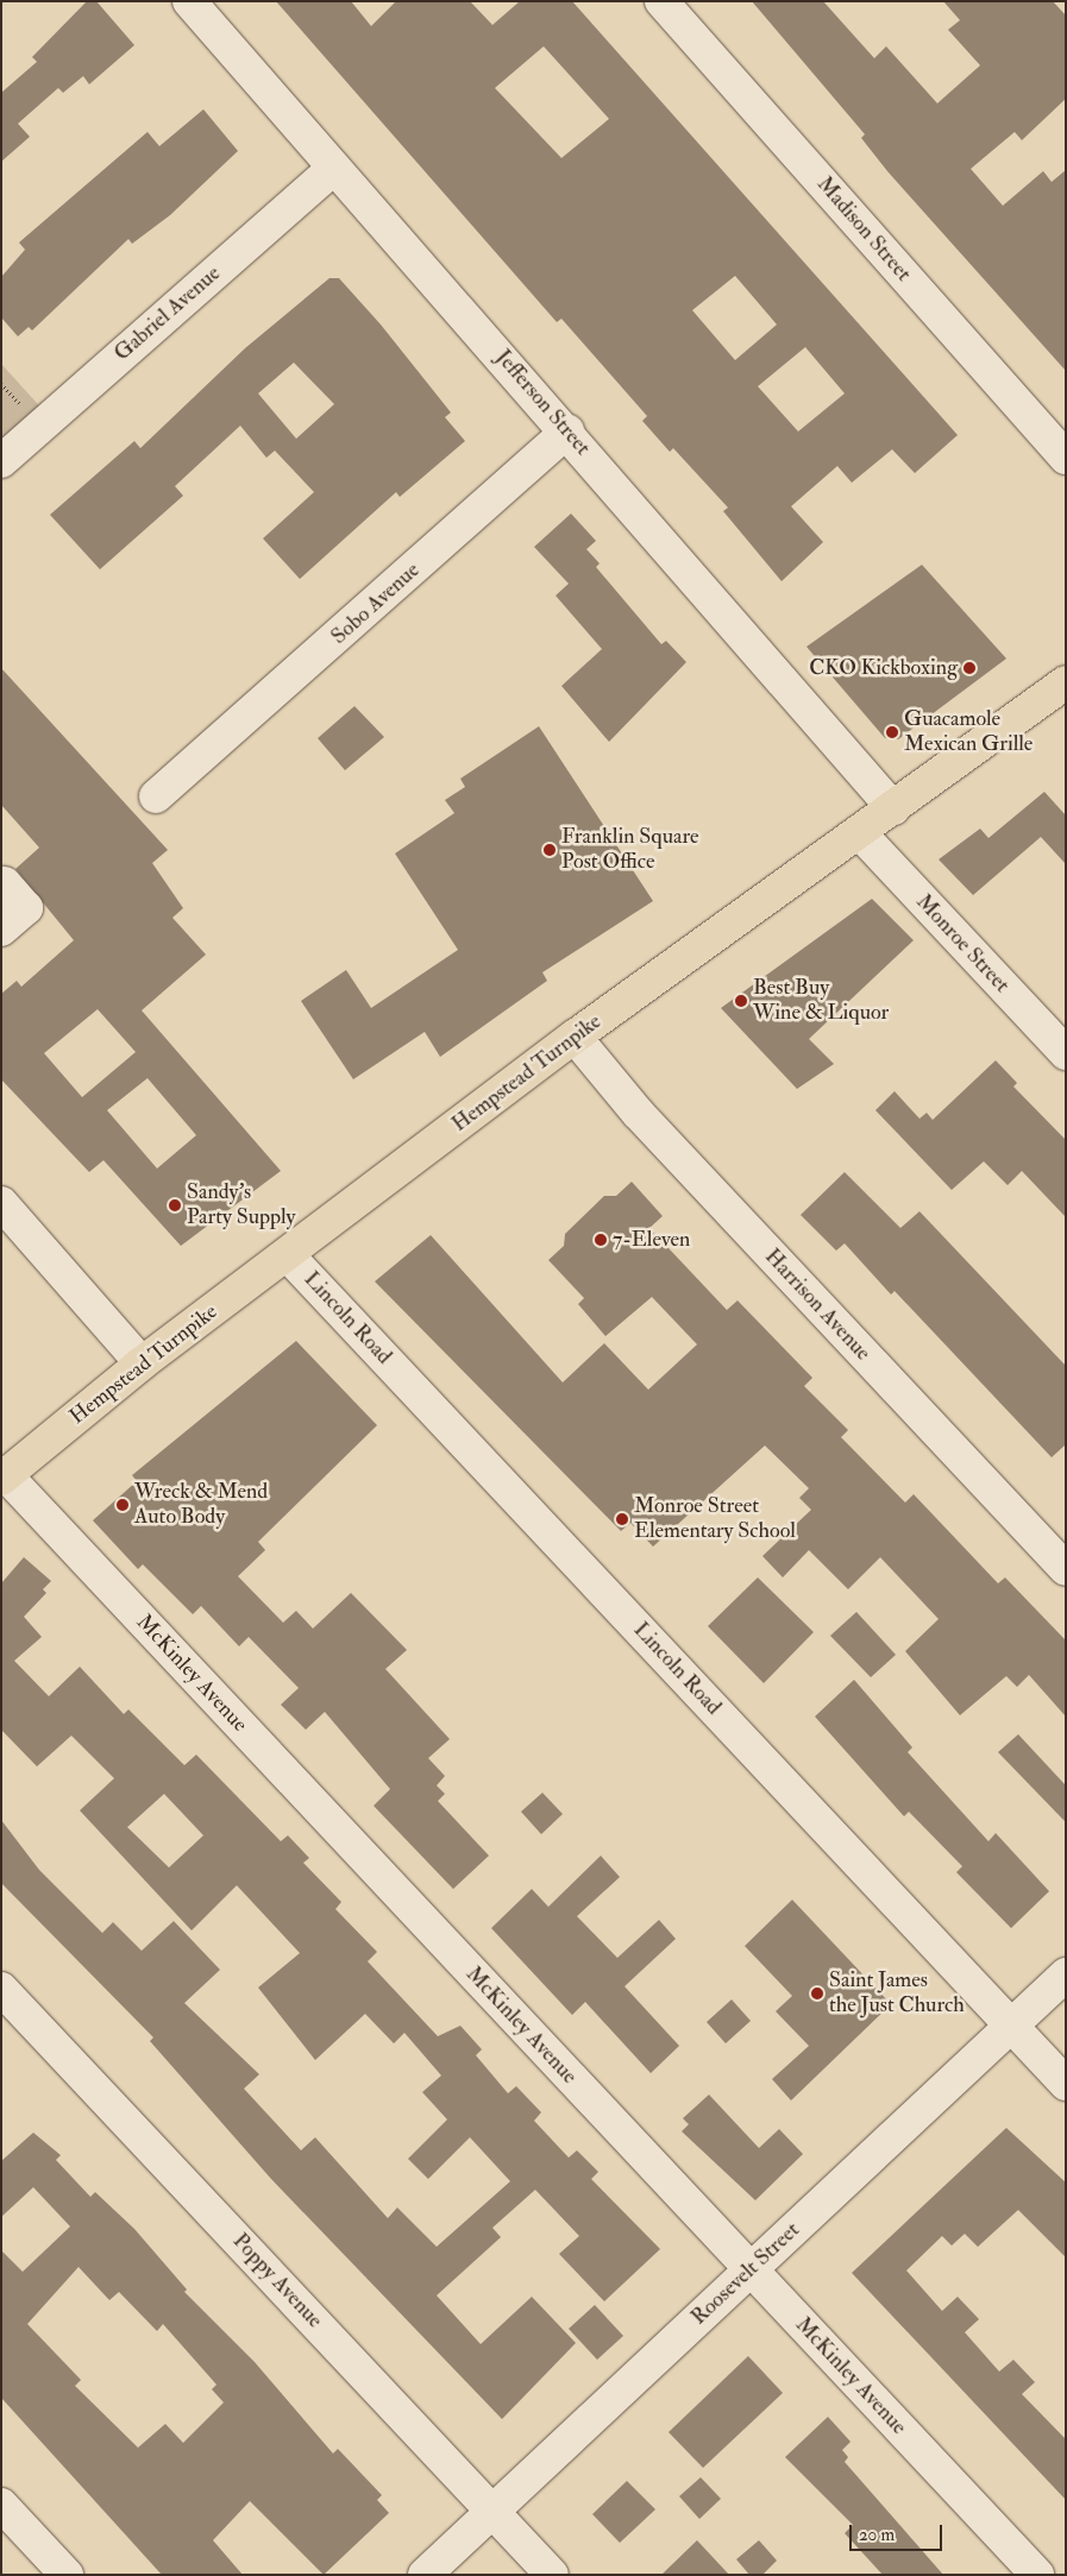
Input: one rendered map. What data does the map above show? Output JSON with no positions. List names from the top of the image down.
{
  "streets": {
    "main road": ["Hempstead Turnpike"],
    "street": [
      "Madison Street",
      "Gabriel Avenue",
      "Jefferson Street",
      "Sobo Avenue",
      "Monroe Street",
      "Harrison Avenue",
      "Lincoln Road",
      "McKinley Avenue",
      "Roosevelt Street",
      "Poppy Avenue"
    ]
  },
  "crossings": [
    ["Gabriel Avenue", "Jefferson Street"],
    ["Jefferson Street", "Sobo Avenue"],
    ["Jefferson Street", "Hempstead Turnpike"],
    ["Monroe Street", "Hempstead Turnpike"],
    ["Hempstead Turnpike", "Harrison Avenue"],
    ["Hempstead Turnpike", "Lincoln Road"],
    ["Hempstead Turnpike", "McKinley Avenue"],
    ["Lincoln Road", "Roosevelt Street"],
    ["McKinley Avenue", "Roosevelt Street"],
    ["Roosevelt Street", "Poppy Avenue"]
  ],
  "places": [
    "CKO Kickboxing",
    "Guacamole Mexican Grille",
    "Franklin Square Post Office",
    "Best Buy Wine & Liquor",
    "Sandy's Party Supply",
    "7-Eleven",
    "Wreck & Mend Auto Body",
    "Monroe Street Elementary School",
    "Saint James the Just Church"
  ],
  "scale_bar": "20 m"
}
